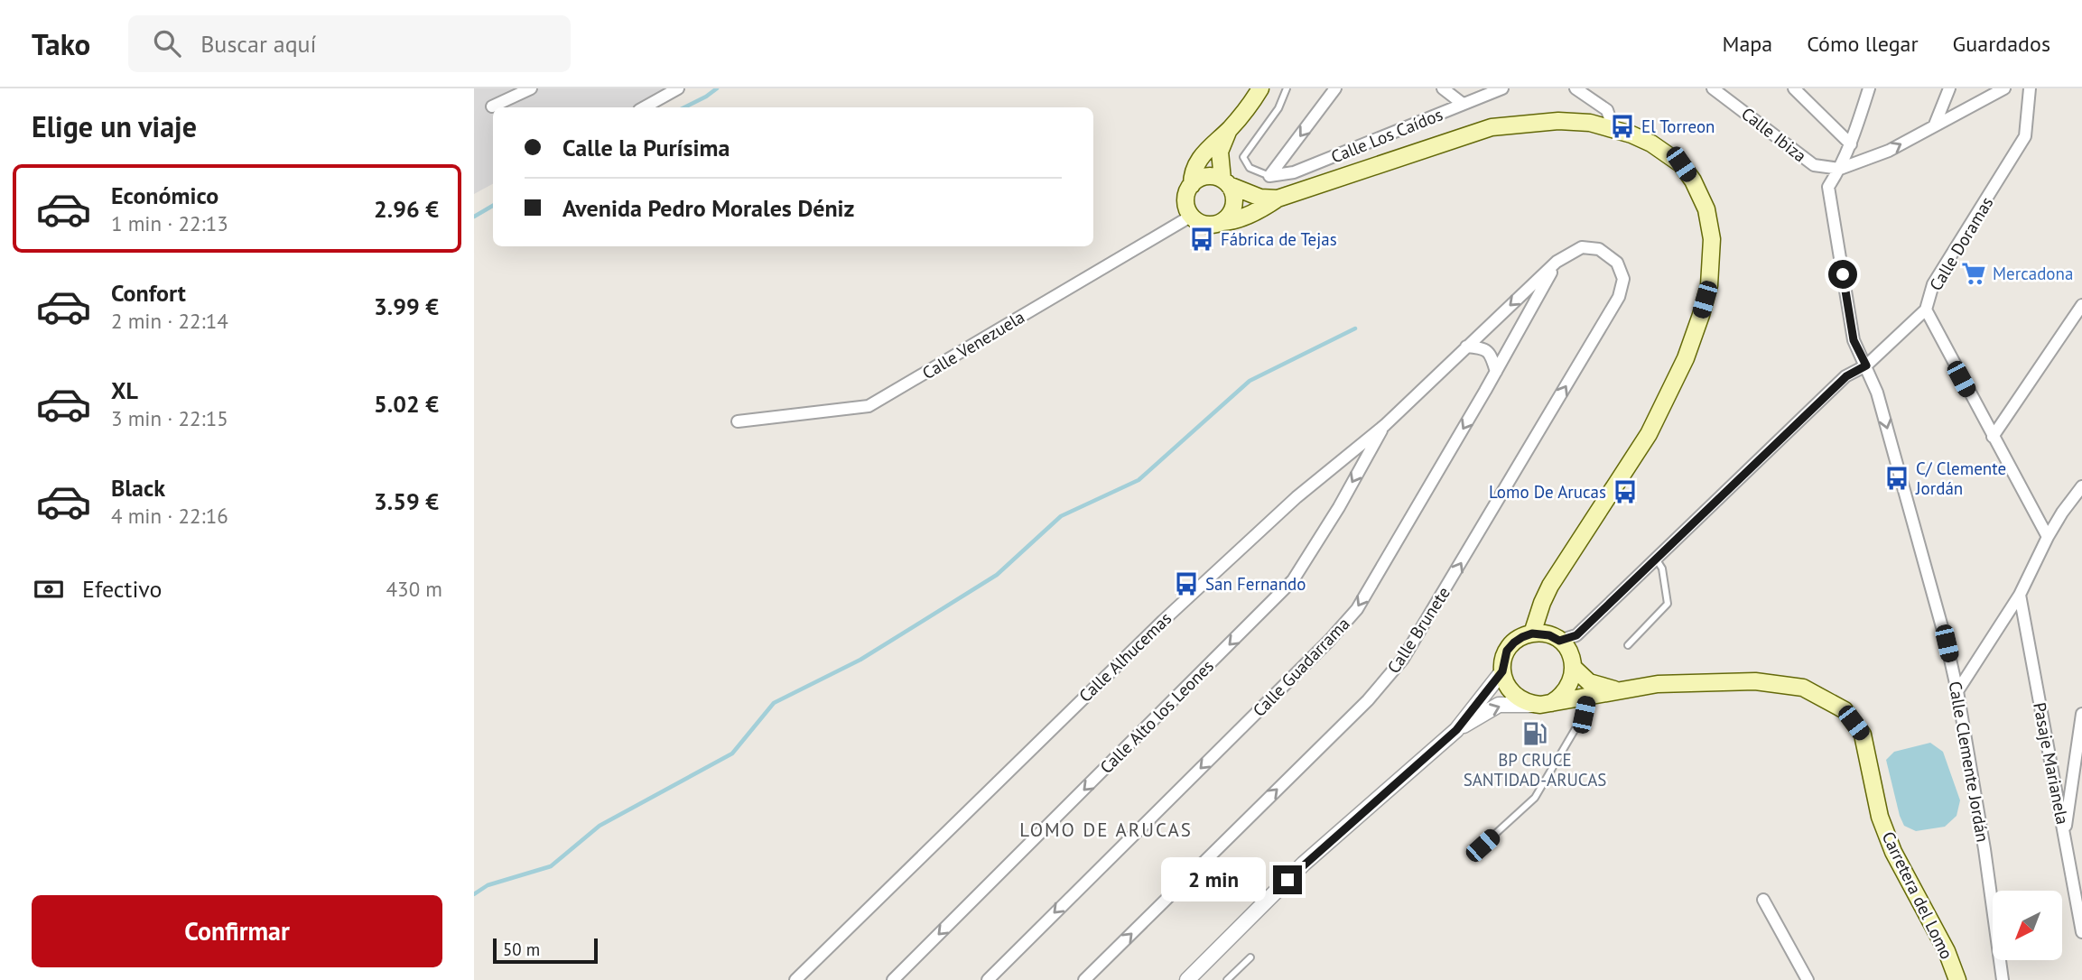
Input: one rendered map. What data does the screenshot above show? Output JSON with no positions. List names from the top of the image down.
{
  "streets": {
    "main road": ["Carretera del Lomo"],
    "street": [
      "Calle Ibiza",
      "Calle Los Caídos",
      "Calle Doramas",
      "Calle Venezuela",
      "Calle Brunete",
      "Calle Alhucemas",
      "Calle Guadarrama",
      "Calle Alto los Leones",
      "Calle Clemente Jordán",
      "Pasaje Marianela"
    ]
  },
  "crossings": [
    ["Calle Ibiza", "Calle Clemente Jordán"],
    ["Calle Doramas", "Calle Clemente Jordán"],
    ["Calle Brunete", "Calle Alhucemas"],
    ["Calle Alhucemas", "Calle Guadarrama"],
    ["Calle Alhucemas", "Calle Alto los Leones"]
  ],
  "one_way": ["Calle Guadarrama", "Calle Alto los Leones"],
  "districts": ["LOMO DE ARUCAS"],
  "places": {
    "bus stop": [
      "El Torreon",
      "Fábrica de Tejas",
      "C/ Clemente Jordán",
      "Lomo De Arucas",
      "San Fernando"
    ],
    "supermarket": ["Mercadona"],
    "fuel station": ["BP CRUCE SANTIDAD-ARUCAS"]
  },
  "scale_bar": "50 m",
  "north": "bottom left",
  "page": {
    "header": "Tako",
    "search": "Buscar aquí",
    "nav": ["Mapa", "Cómo llegar", "Guardados"],
    "heading": "Elige un viaje",
    "banner": ["Calle la Purísima", "Avenida Pedro Morales Déniz"],
    "list": [
      {
        "name": "Económico",
        "note": "1 min · 22:13",
        "value": "2.96 €"
      },
      {
        "name": "Confort",
        "note": "2 min · 22:14",
        "value": "3.99 €"
      },
      {
        "name": "XL",
        "note": "3 min · 22:15",
        "value": "5.02 €"
      },
      {
        "name": "Black",
        "note": "4 min · 22:16",
        "value": "3.59 €"
      }
    ],
    "pay": ["Efectivo", "430 m"],
    "bubble": "2 min",
    "buttons": "Confirmar",
    "scale": "50 m"
  }
}
